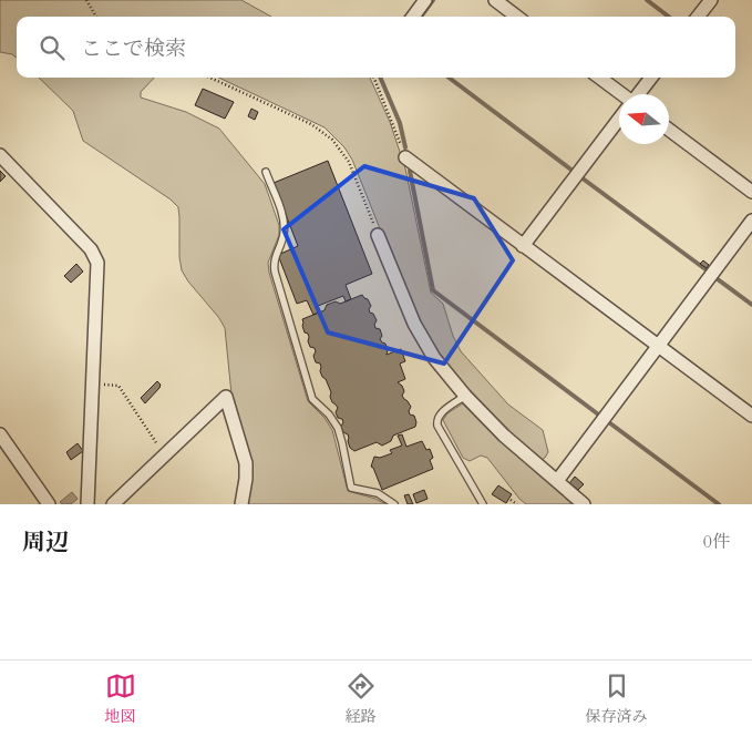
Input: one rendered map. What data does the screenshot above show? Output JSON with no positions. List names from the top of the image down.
{
  "north": "left",
  "page": {
    "search": "ここで検索",
    "heading": ["周辺", "0件"],
    "nav": ["地図", "経路", "保存済み"]
  }
}
